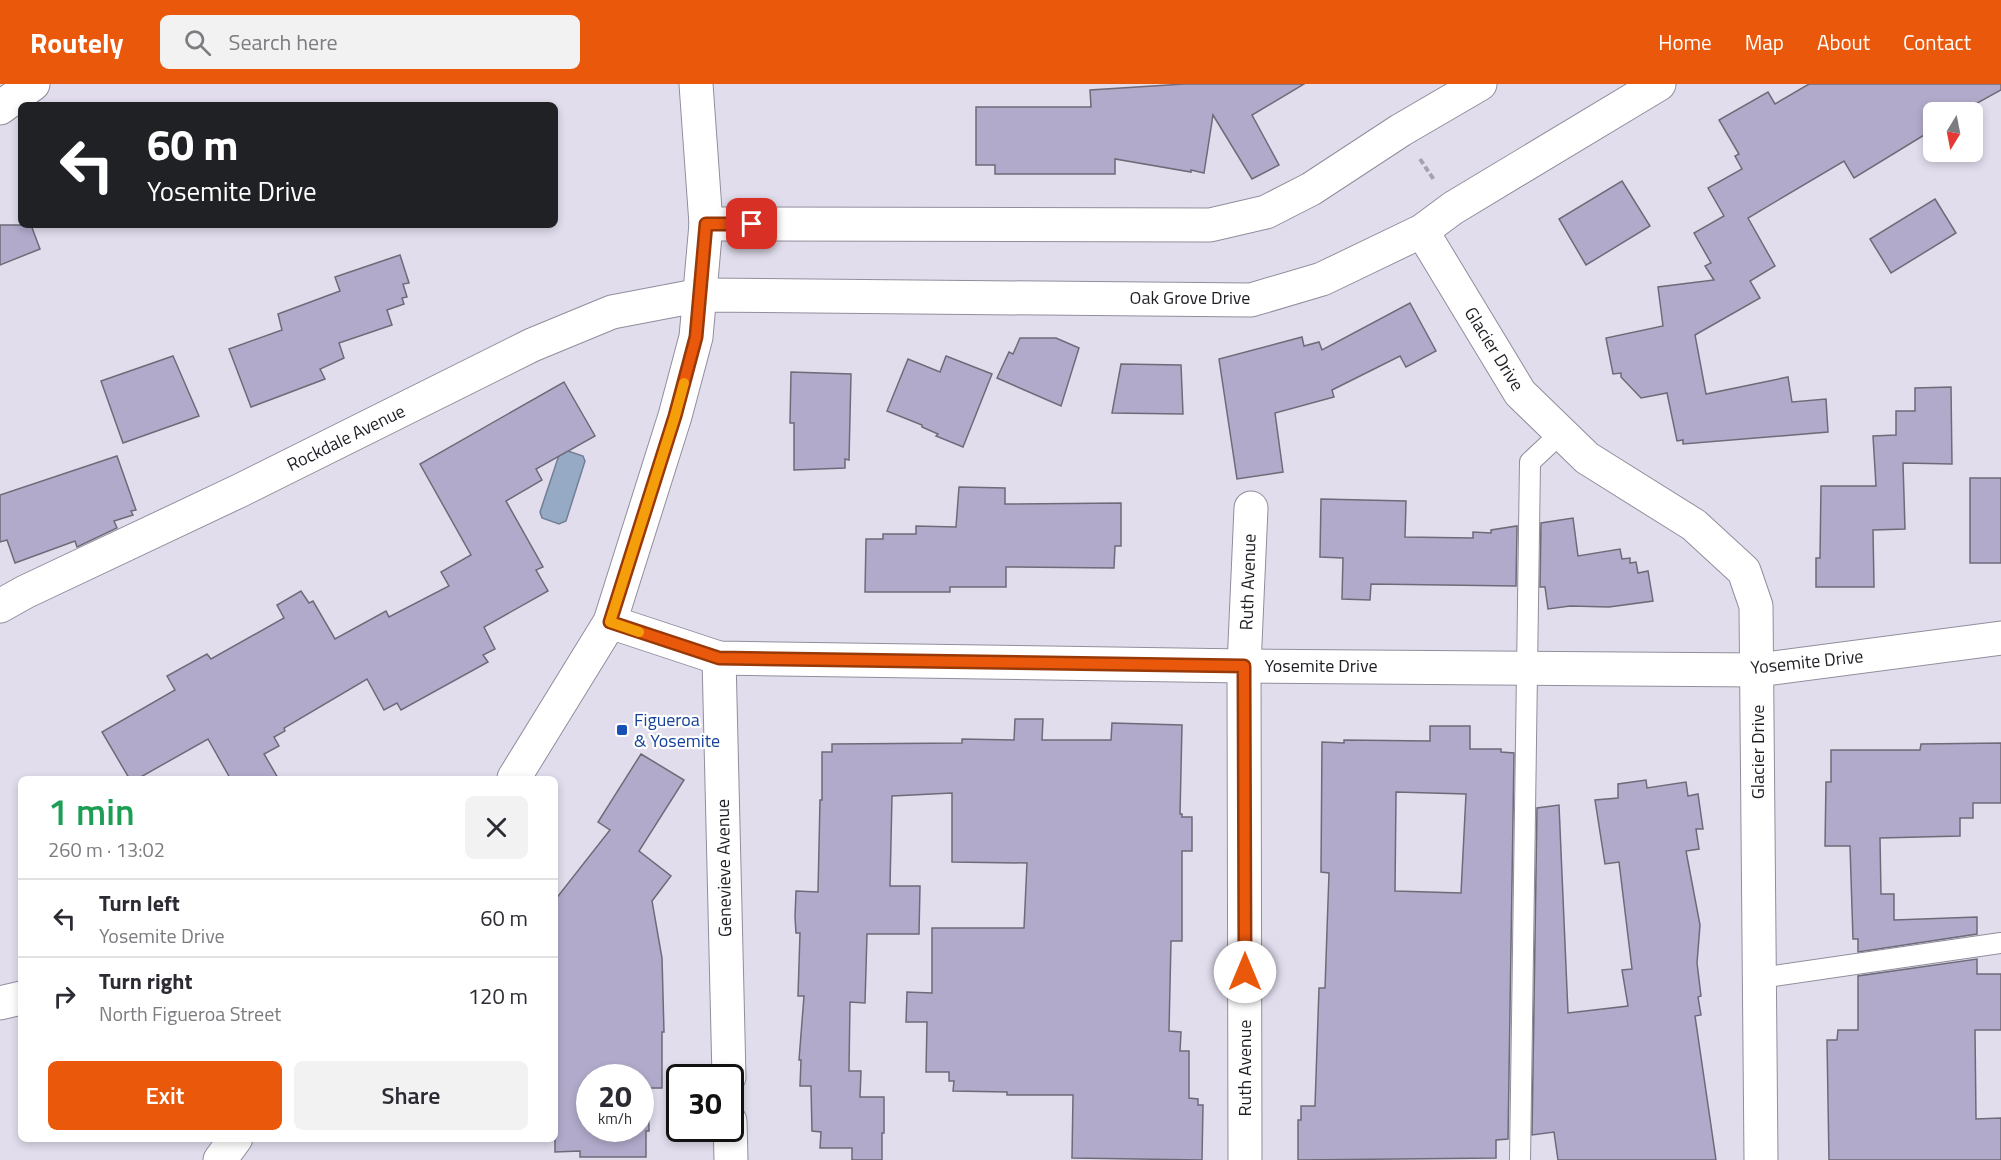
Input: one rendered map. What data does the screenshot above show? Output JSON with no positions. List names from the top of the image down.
{
  "streets": {
    "street": [
      "Oak Grove Drive",
      "Glacier Drive",
      "Rockdale Avenue",
      "Ruth Avenue",
      "Yosemite Drive",
      "Genevieve Avenue"
    ]
  },
  "crossings": [
    ["Oak Grove Drive", "Glacier Drive"],
    ["Oak Grove Drive", "Rockdale Avenue"],
    ["Glacier Drive", "Yosemite Drive"],
    ["Ruth Avenue", "Yosemite Drive"],
    ["Yosemite Drive", "Genevieve Avenue"]
  ],
  "places": {
    "transit": ["Figueroa & Yosemite"]
  },
  "north": "bottom",
  "page": {
    "header": "Routely",
    "search": "Search here",
    "nav": [
      "Home",
      "Map",
      "About",
      "Contact"
    ],
    "turn": ["60 m", "Yosemite Drive"],
    "heading": ["1 min", "260 m · 13:02"],
    "list": [
      {
        "name": "Turn left",
        "note": "Yosemite Drive",
        "value": "60 m"
      },
      {
        "name": "Turn right",
        "note": "North Figueroa Street",
        "value": "120 m"
      }
    ],
    "buttons": ["Exit", "Share"],
    "speed": "20 km/h",
    "limit": "30"
  }
}
